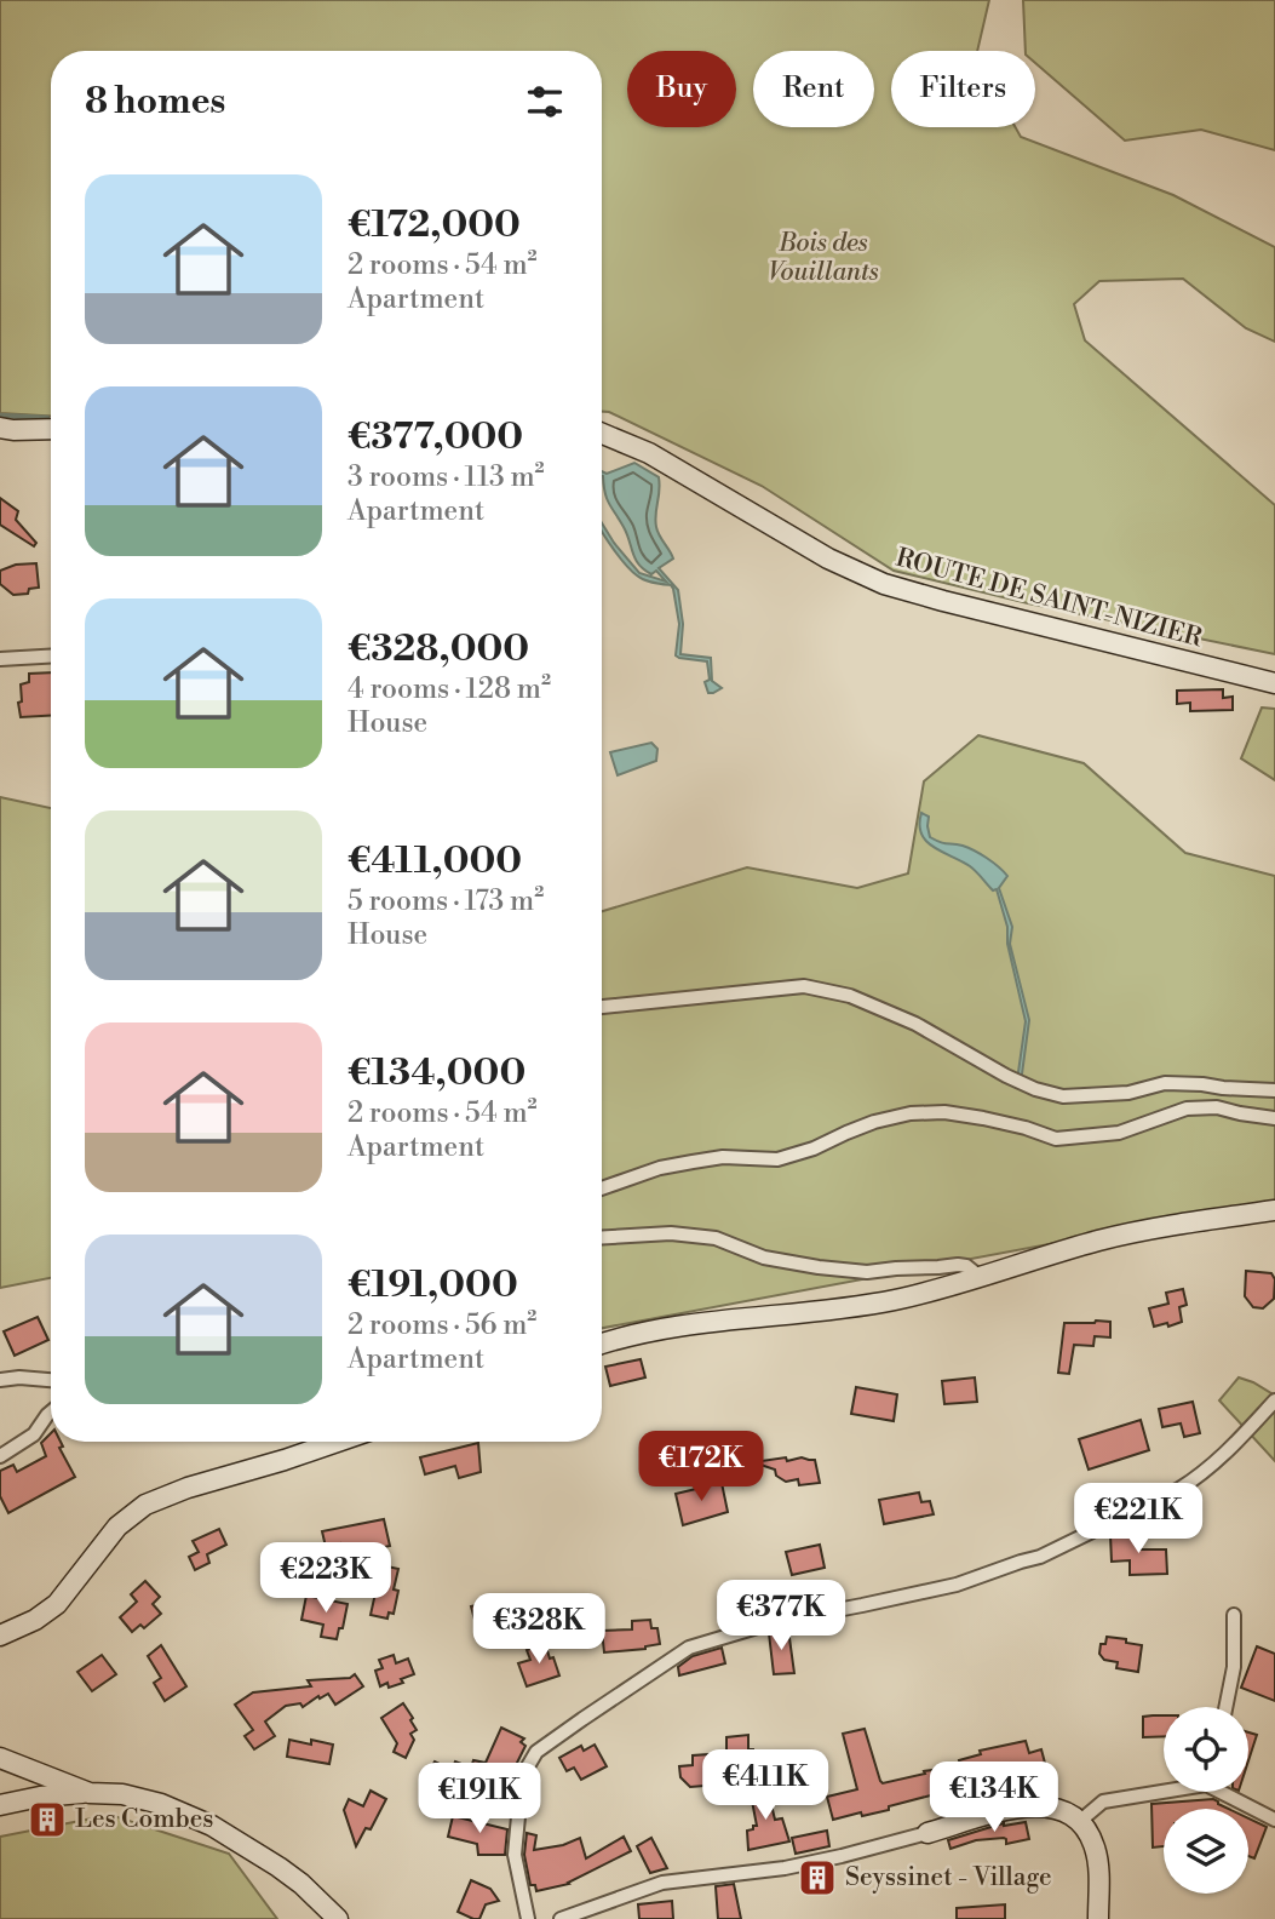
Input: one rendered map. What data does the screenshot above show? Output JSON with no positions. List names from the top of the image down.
{
  "streets": {
    "main road": ["ROUTE DE SAINT-NIZIER"]
  },
  "parks": ["Bois des Vouillants"],
  "places": {
    "building": ["Les Combes", "Seyssinet - Village"]
  },
  "page": {
    "chip": ["Buy", "Rent", "Filters"],
    "heading": "8 homes",
    "list": [
      {
        "name": "€172,000",
        "note": "2 rooms · 54 m² · Apartment"
      },
      {
        "name": "€377,000",
        "note": "3 rooms · 113 m² · Apartment"
      },
      {
        "name": "€328,000",
        "note": "4 rooms · 128 m² · House"
      },
      {
        "name": "€411,000",
        "note": "5 rooms · 173 m² · House"
      },
      {
        "name": "€134,000",
        "note": "2 rooms · 54 m² · Apartment"
      },
      {
        "name": "€191,000",
        "note": "2 rooms · 56 m² · Apartment"
      }
    ],
    "price": [
      "€172K",
      "€221K",
      "€223K",
      "€377K",
      "€328K",
      "€411K",
      "€134K",
      "€191K"
    ]
  }
}
